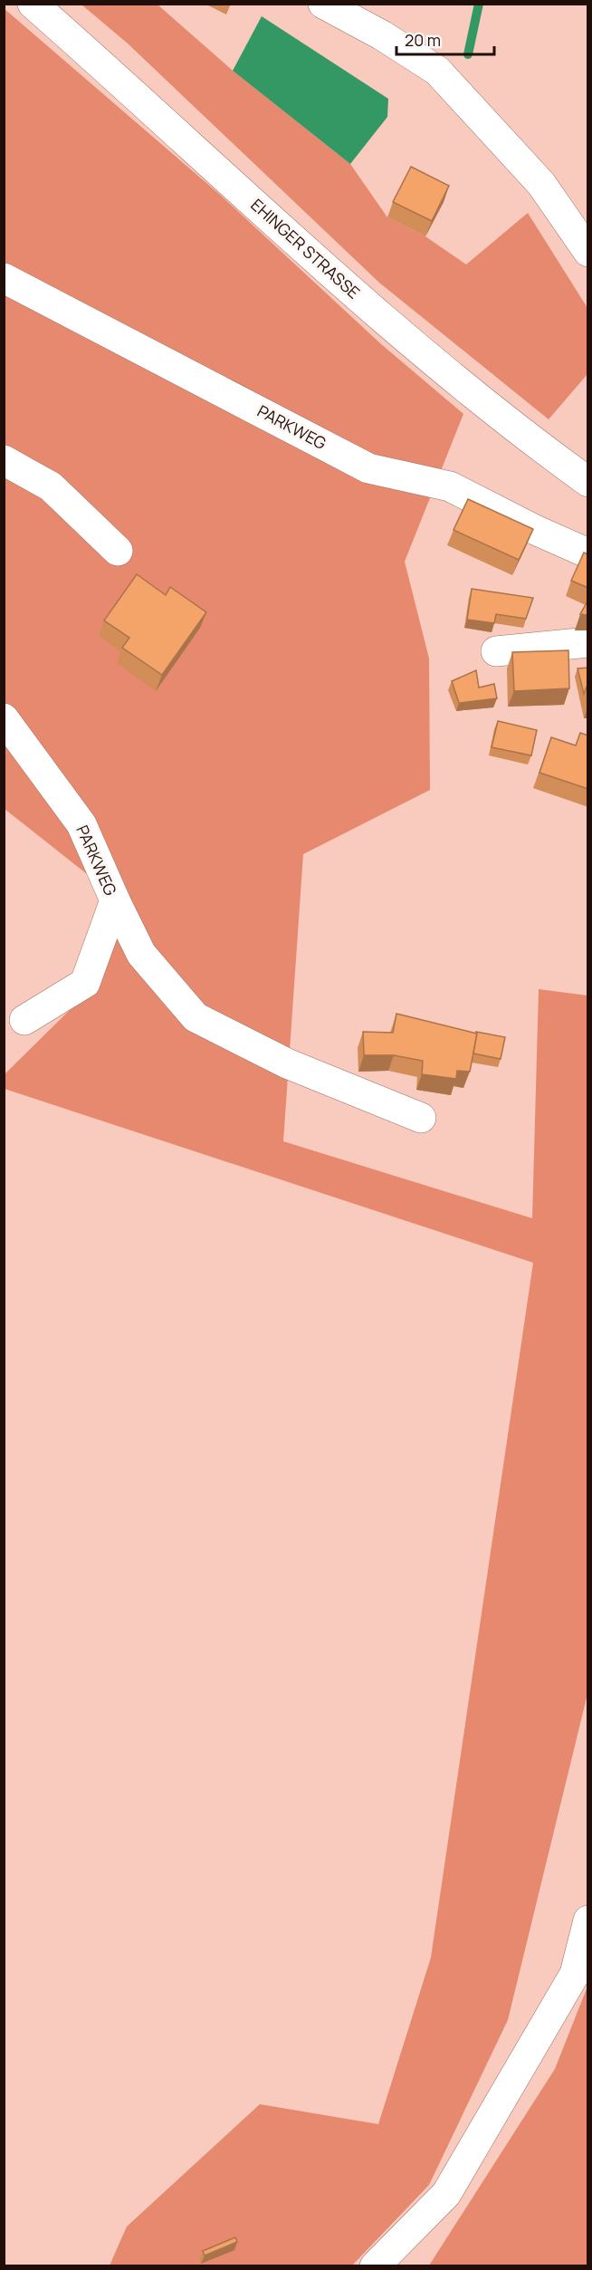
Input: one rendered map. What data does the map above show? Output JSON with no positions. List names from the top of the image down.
{
  "streets": {
    "main road": ["EHINGER STRASSE", "PARKWEG"]
  },
  "scale_bar": "20 m"
}
